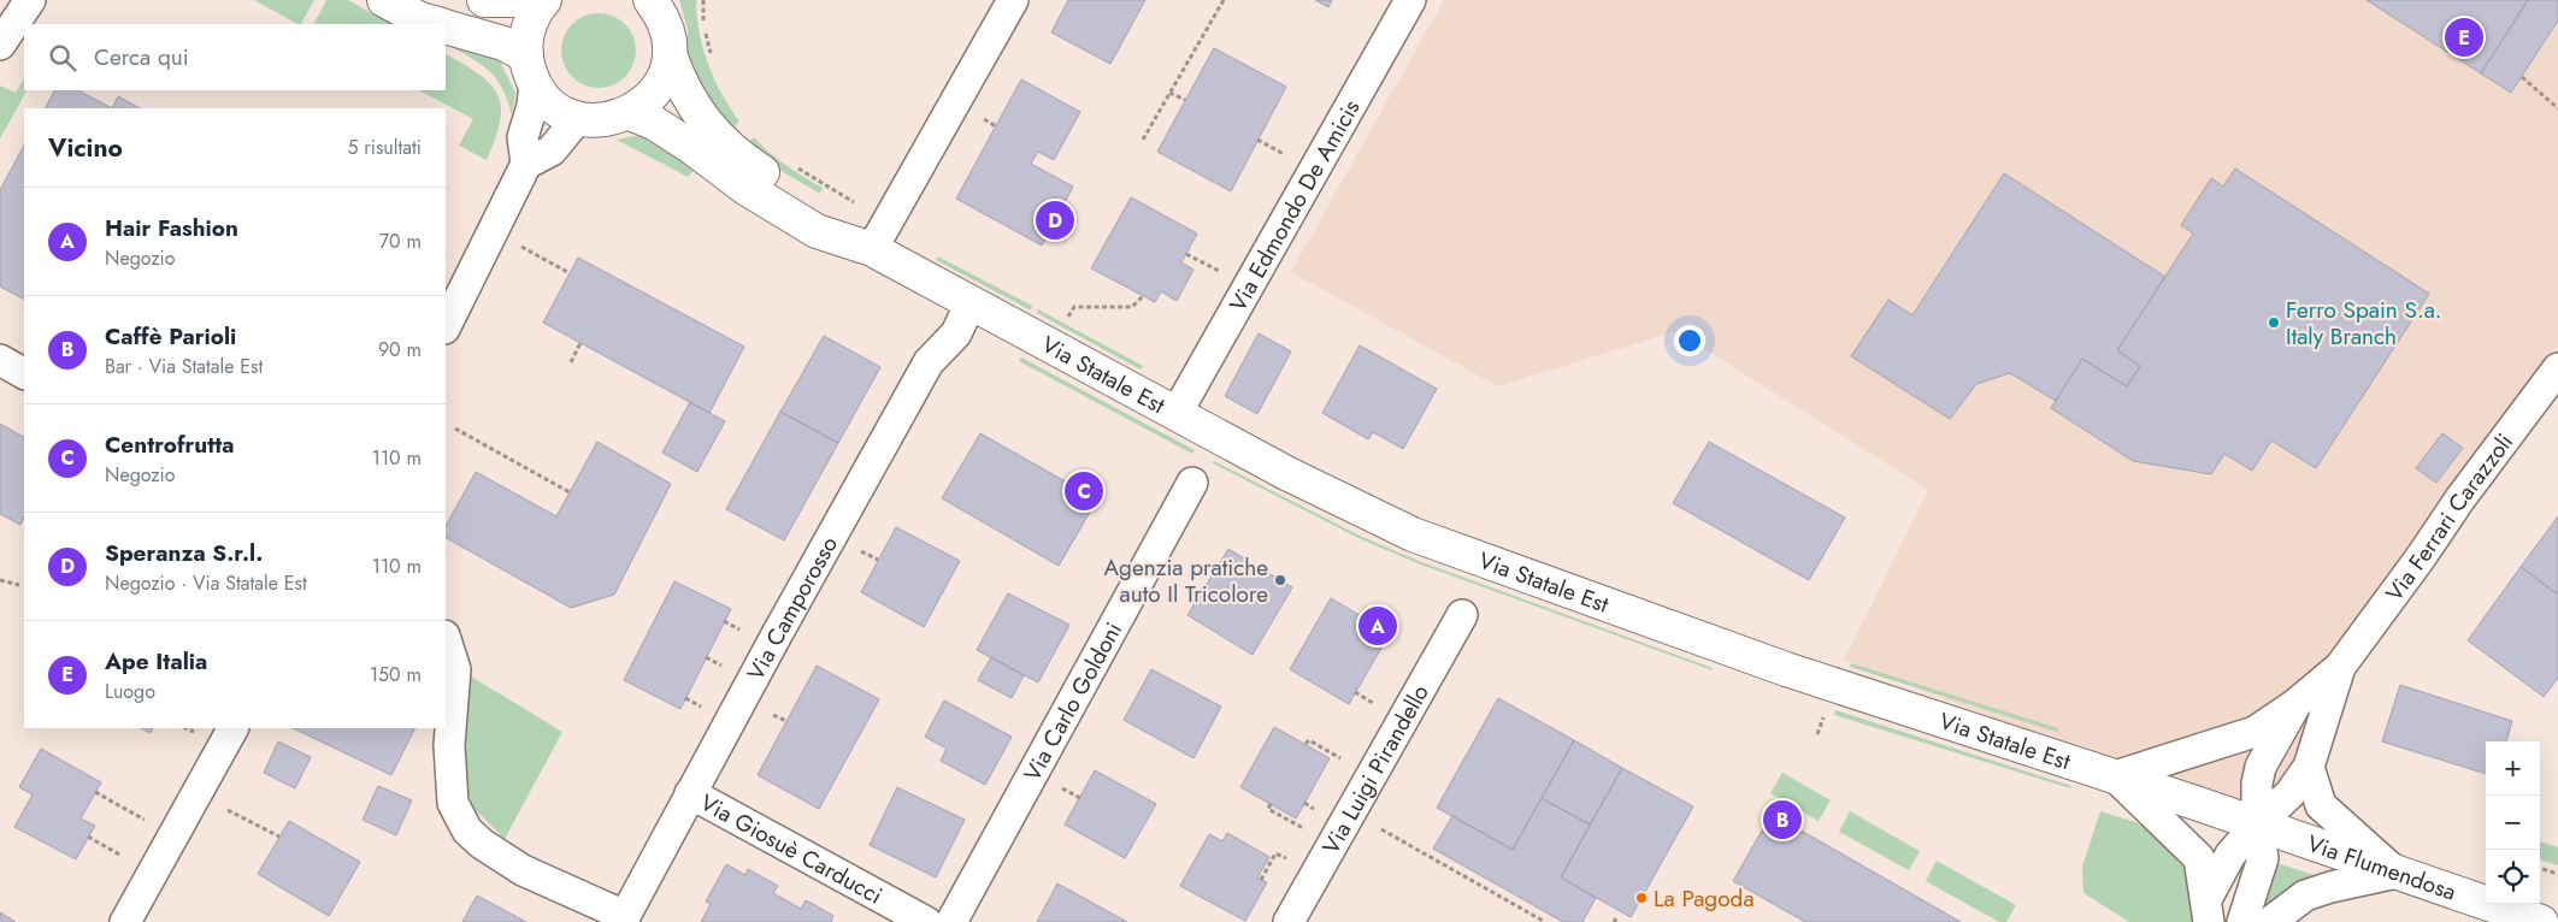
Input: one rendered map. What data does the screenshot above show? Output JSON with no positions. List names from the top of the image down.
{
  "streets": {
    "street": [
      "Via Edmondo De Amicis",
      "Via Statale Est",
      "Via Ferrari Carazzoli",
      "Via Camporosso",
      "Via Carlo Goldoni",
      "Via Luigi Pirandello",
      "Via Giosuè Carducci",
      "Via Flumendosa"
    ]
  },
  "crossings": [
    ["Via Edmondo De Amicis", "Via Statale Est"],
    ["Via Statale Est", "Via Ferrari Carazzoli"],
    ["Via Statale Est", "Via Camporosso"],
    ["Via Statale Est", "Via Flumendosa"],
    ["Via Ferrari Carazzoli", "Via Flumendosa"],
    ["Via Camporosso", "Via Giosuè Carducci"]
  ],
  "places": ["Ferro Spain S.a. Italy Branch", "Agenzia pratiche auto Il Tricolore", "La Pagoda"],
  "page": {
    "pins": [
      "E",
      "D",
      "C",
      "A",
      "B"
    ],
    "search": "Cerca qui",
    "heading": ["Vicino", "5 risultati"],
    "list": [
      {
        "mark": "A",
        "name": "Hair Fashion",
        "note": "Negozio",
        "value": "70 m"
      },
      {
        "mark": "B",
        "name": "Caffè Parioli",
        "note": "Bar · Via Statale Est",
        "value": "90 m"
      },
      {
        "mark": "C",
        "name": "Centrofrutta",
        "note": "Negozio",
        "value": "110 m"
      },
      {
        "mark": "D",
        "name": "Speranza S.r.l.",
        "note": "Negozio · Via Statale Est",
        "value": "110 m"
      },
      {
        "mark": "E",
        "name": "Ape Italia",
        "note": "Luogo",
        "value": "150 m"
      }
    ],
    "map_buttons": ["+", "−"]
  }
}
